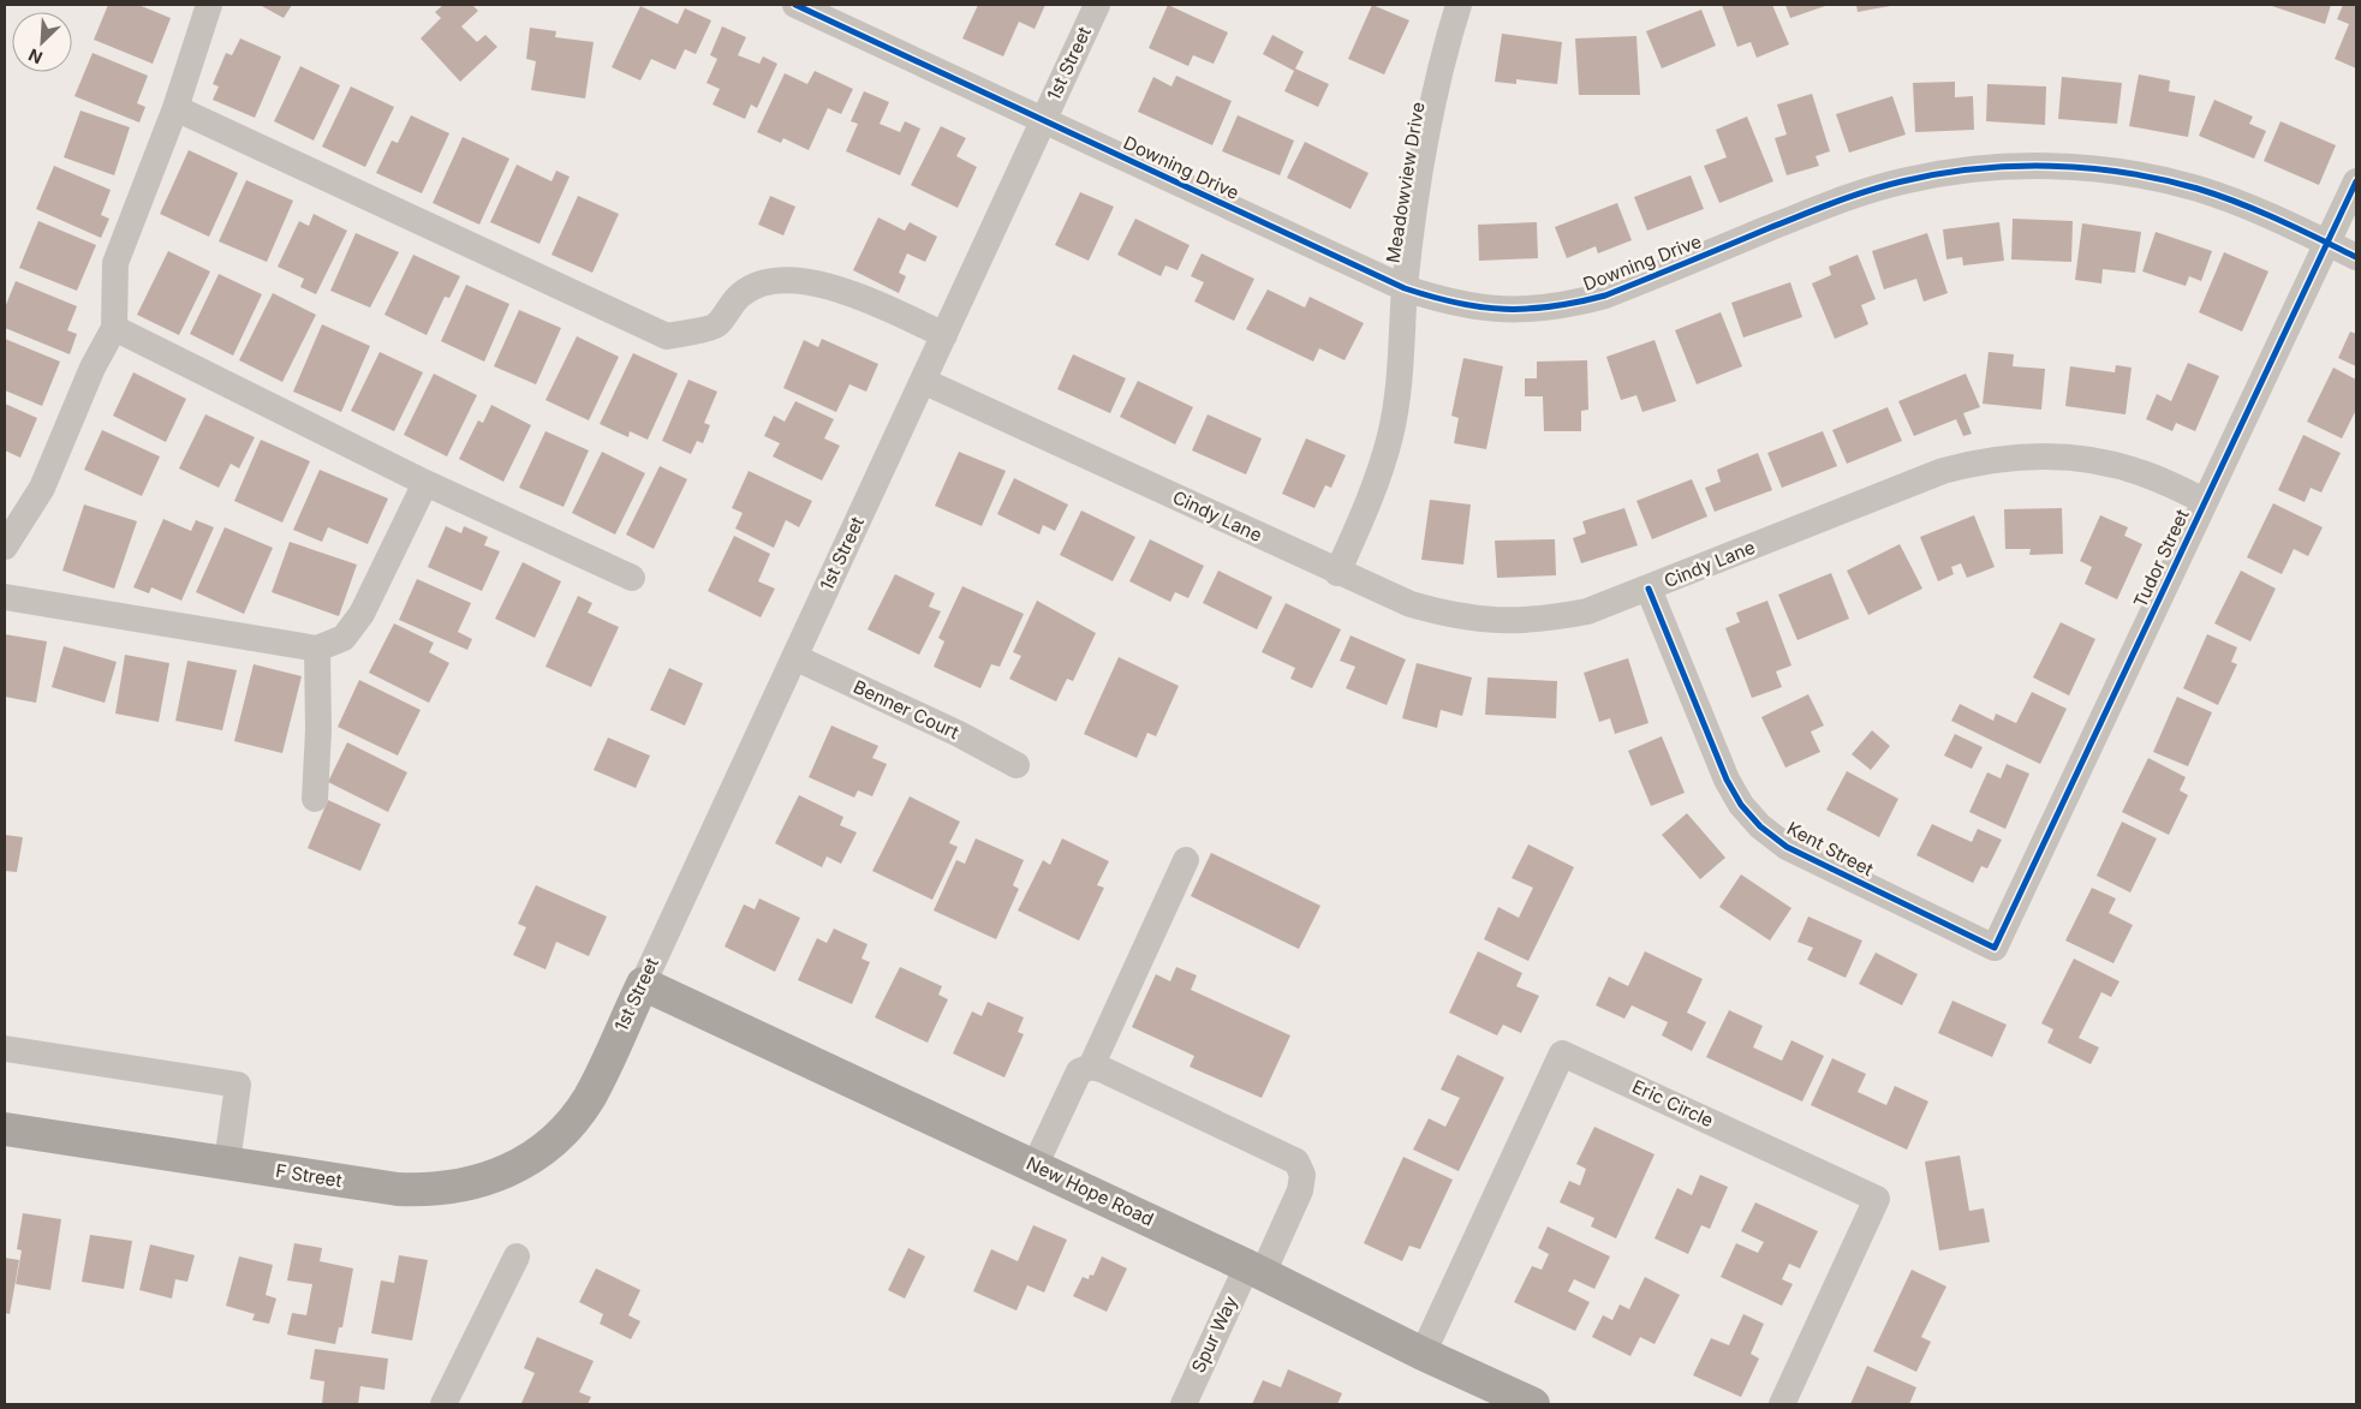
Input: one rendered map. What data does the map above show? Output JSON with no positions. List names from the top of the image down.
{
  "streets": {
    "main road": ["1st Street", "F Street", "New Hope Road"],
    "street": [
      "Downing Drive",
      "Meadowview Drive",
      "Cindy Lane",
      "Tudor Street",
      "Benner Court",
      "Kent Street",
      "Eric Circle",
      "Spur Way"
    ]
  },
  "crossings": [
    ["1st Street", "Downing Drive"],
    ["1st Street", "Cindy Lane"],
    ["1st Street", "Benner Court"],
    ["1st Street", "F Street"],
    ["1st Street", "New Hope Road"],
    ["Downing Drive", "Meadowview Drive"],
    ["Downing Drive", "Tudor Street"],
    ["Meadowview Drive", "Cindy Lane"],
    ["Cindy Lane", "Tudor Street"],
    ["Cindy Lane", "Kent Street"],
    ["Tudor Street", "Kent Street"],
    ["Eric Circle", "New Hope Road"],
    ["New Hope Road", "Spur Way"]
  ],
  "north": "bottom left"
}
